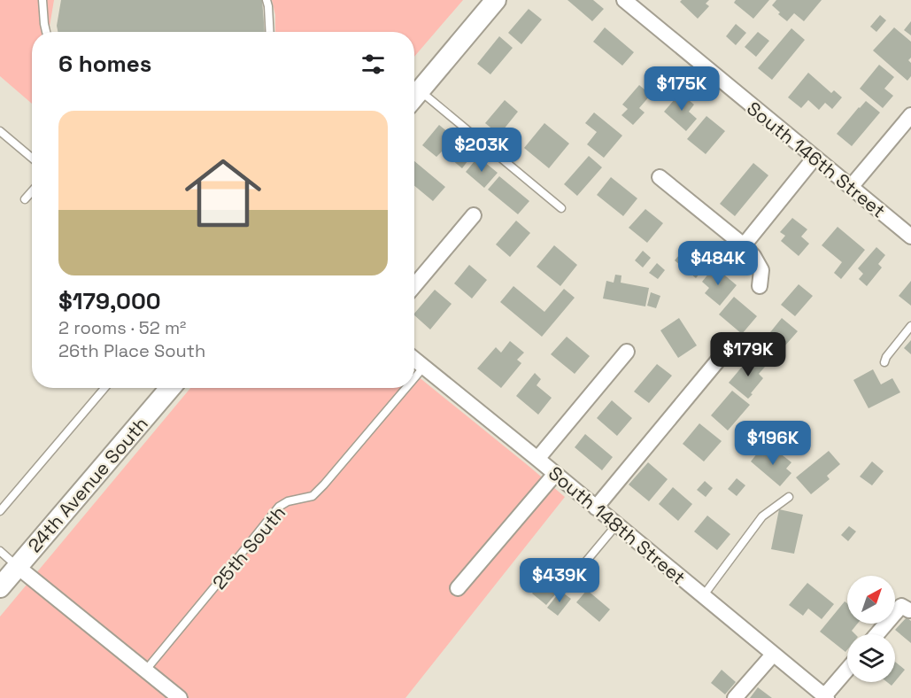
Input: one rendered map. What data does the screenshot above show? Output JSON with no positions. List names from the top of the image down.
{
  "streets": {
    "street": ["South 146th Street", "24th Avenue South", "South 148th Street"],
    "lane": ["25th South"]
  },
  "crossings": [
    ["South 148th Street", "25th South"]
  ],
  "north": "top right",
  "page": {
    "heading": "6 homes",
    "price": [
      "$175K",
      "$203K",
      "$484K",
      "$179K",
      "$196K",
      "$439K"
    ],
    "list": [
      {
        "name": "$179,000",
        "note": "2 rooms · 52 m² · 26th Place South"
      }
    ]
  }
}
